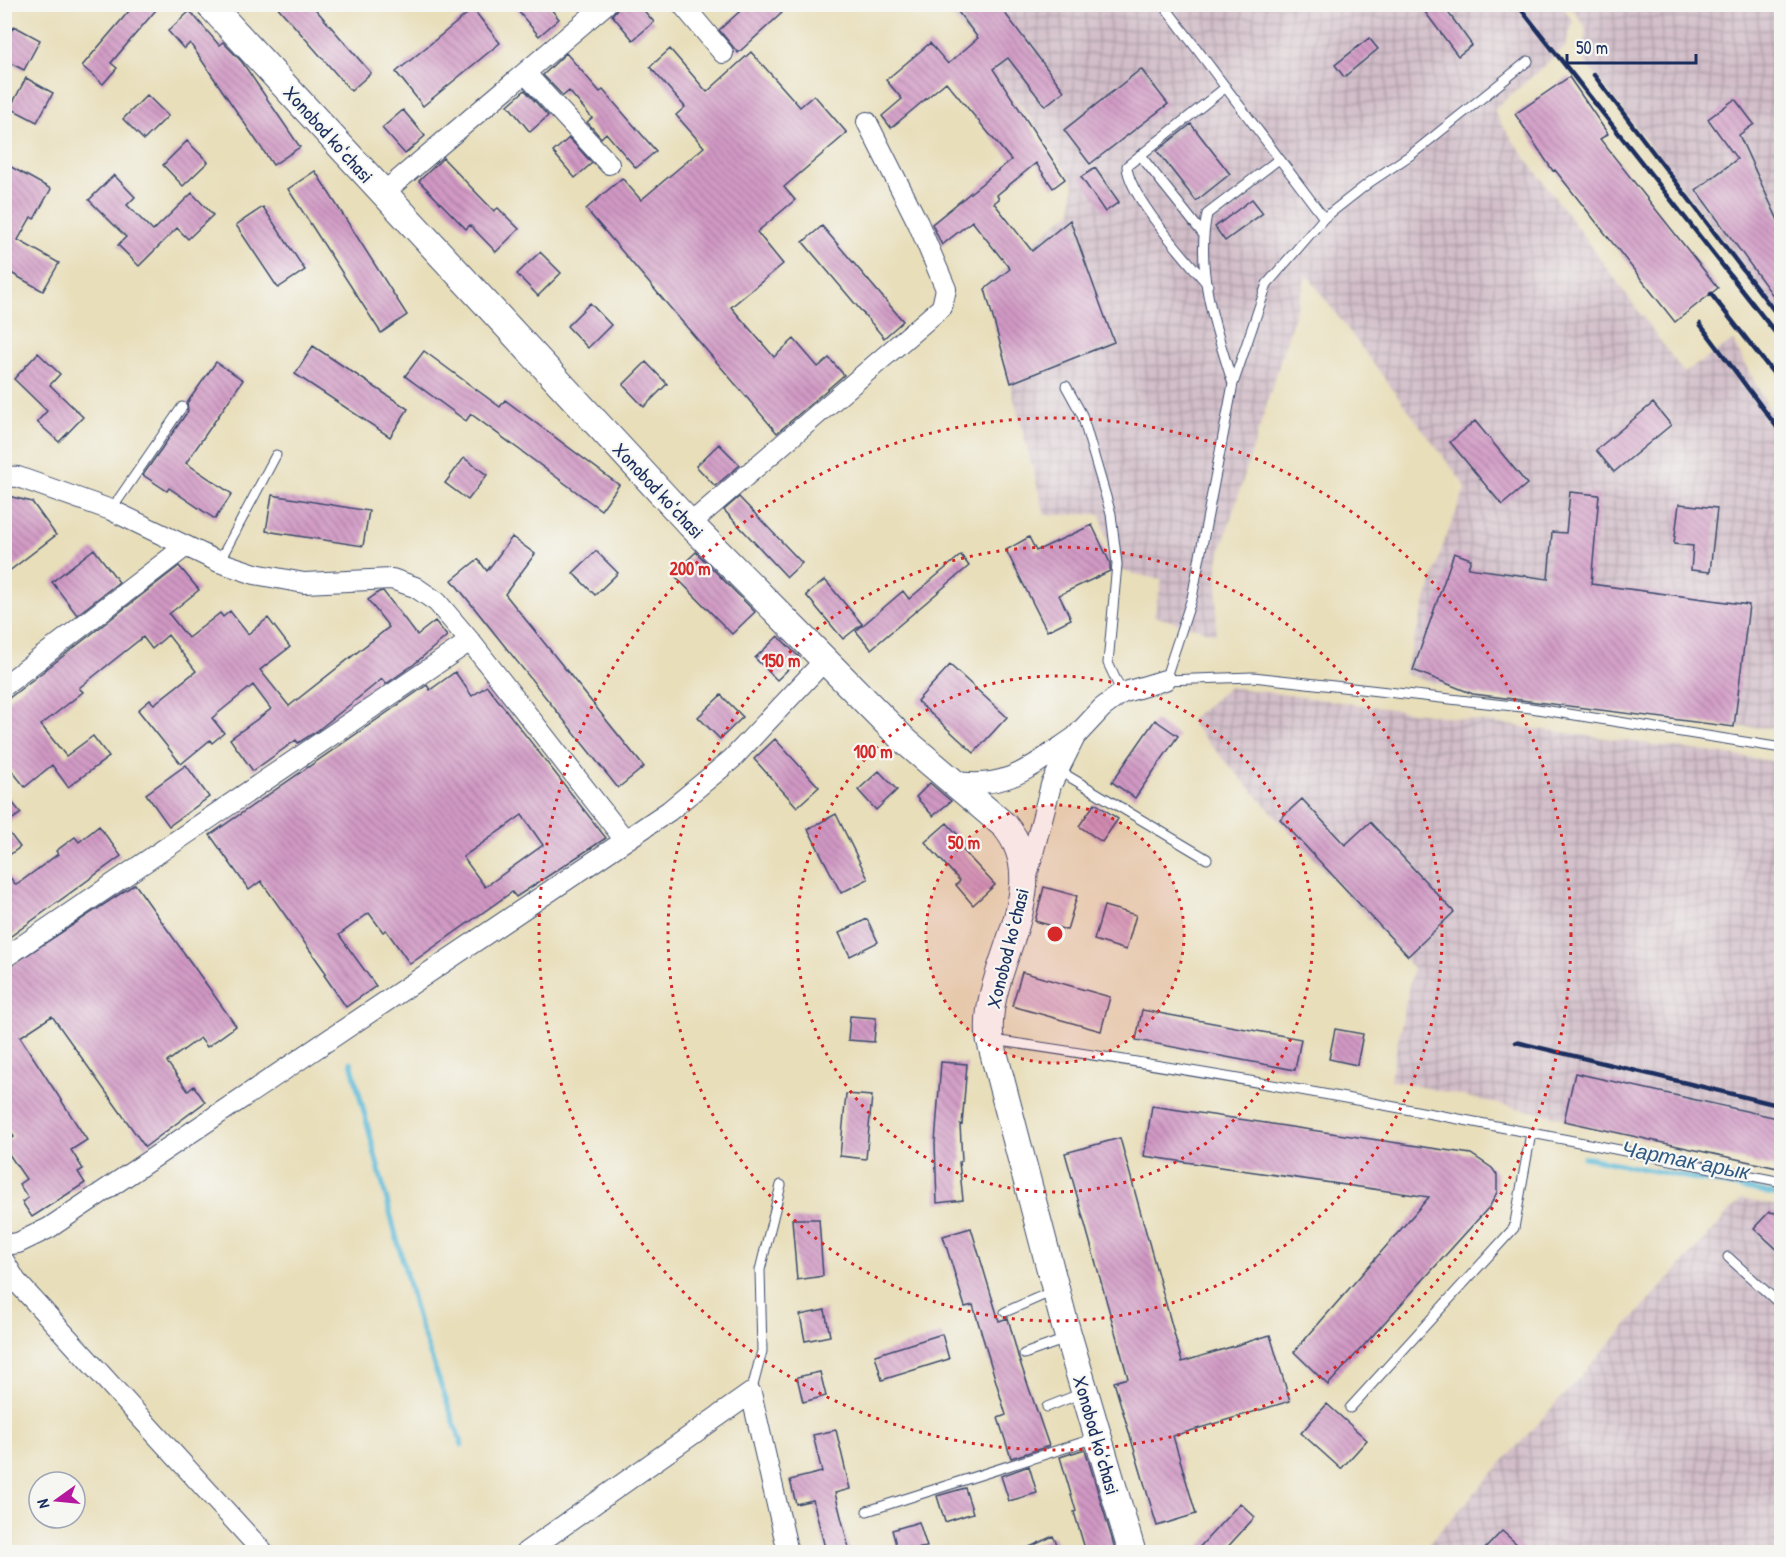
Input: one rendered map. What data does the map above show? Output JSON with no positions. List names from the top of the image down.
{
  "streets": {
    "main road": ["Xonobod koʻchasi"]
  },
  "water": ["Чартак арык"],
  "scale_bar": "50 m",
  "north": "left",
  "rings": [
    "200 m",
    "150 m",
    "100 m",
    "50 m"
  ]
}
